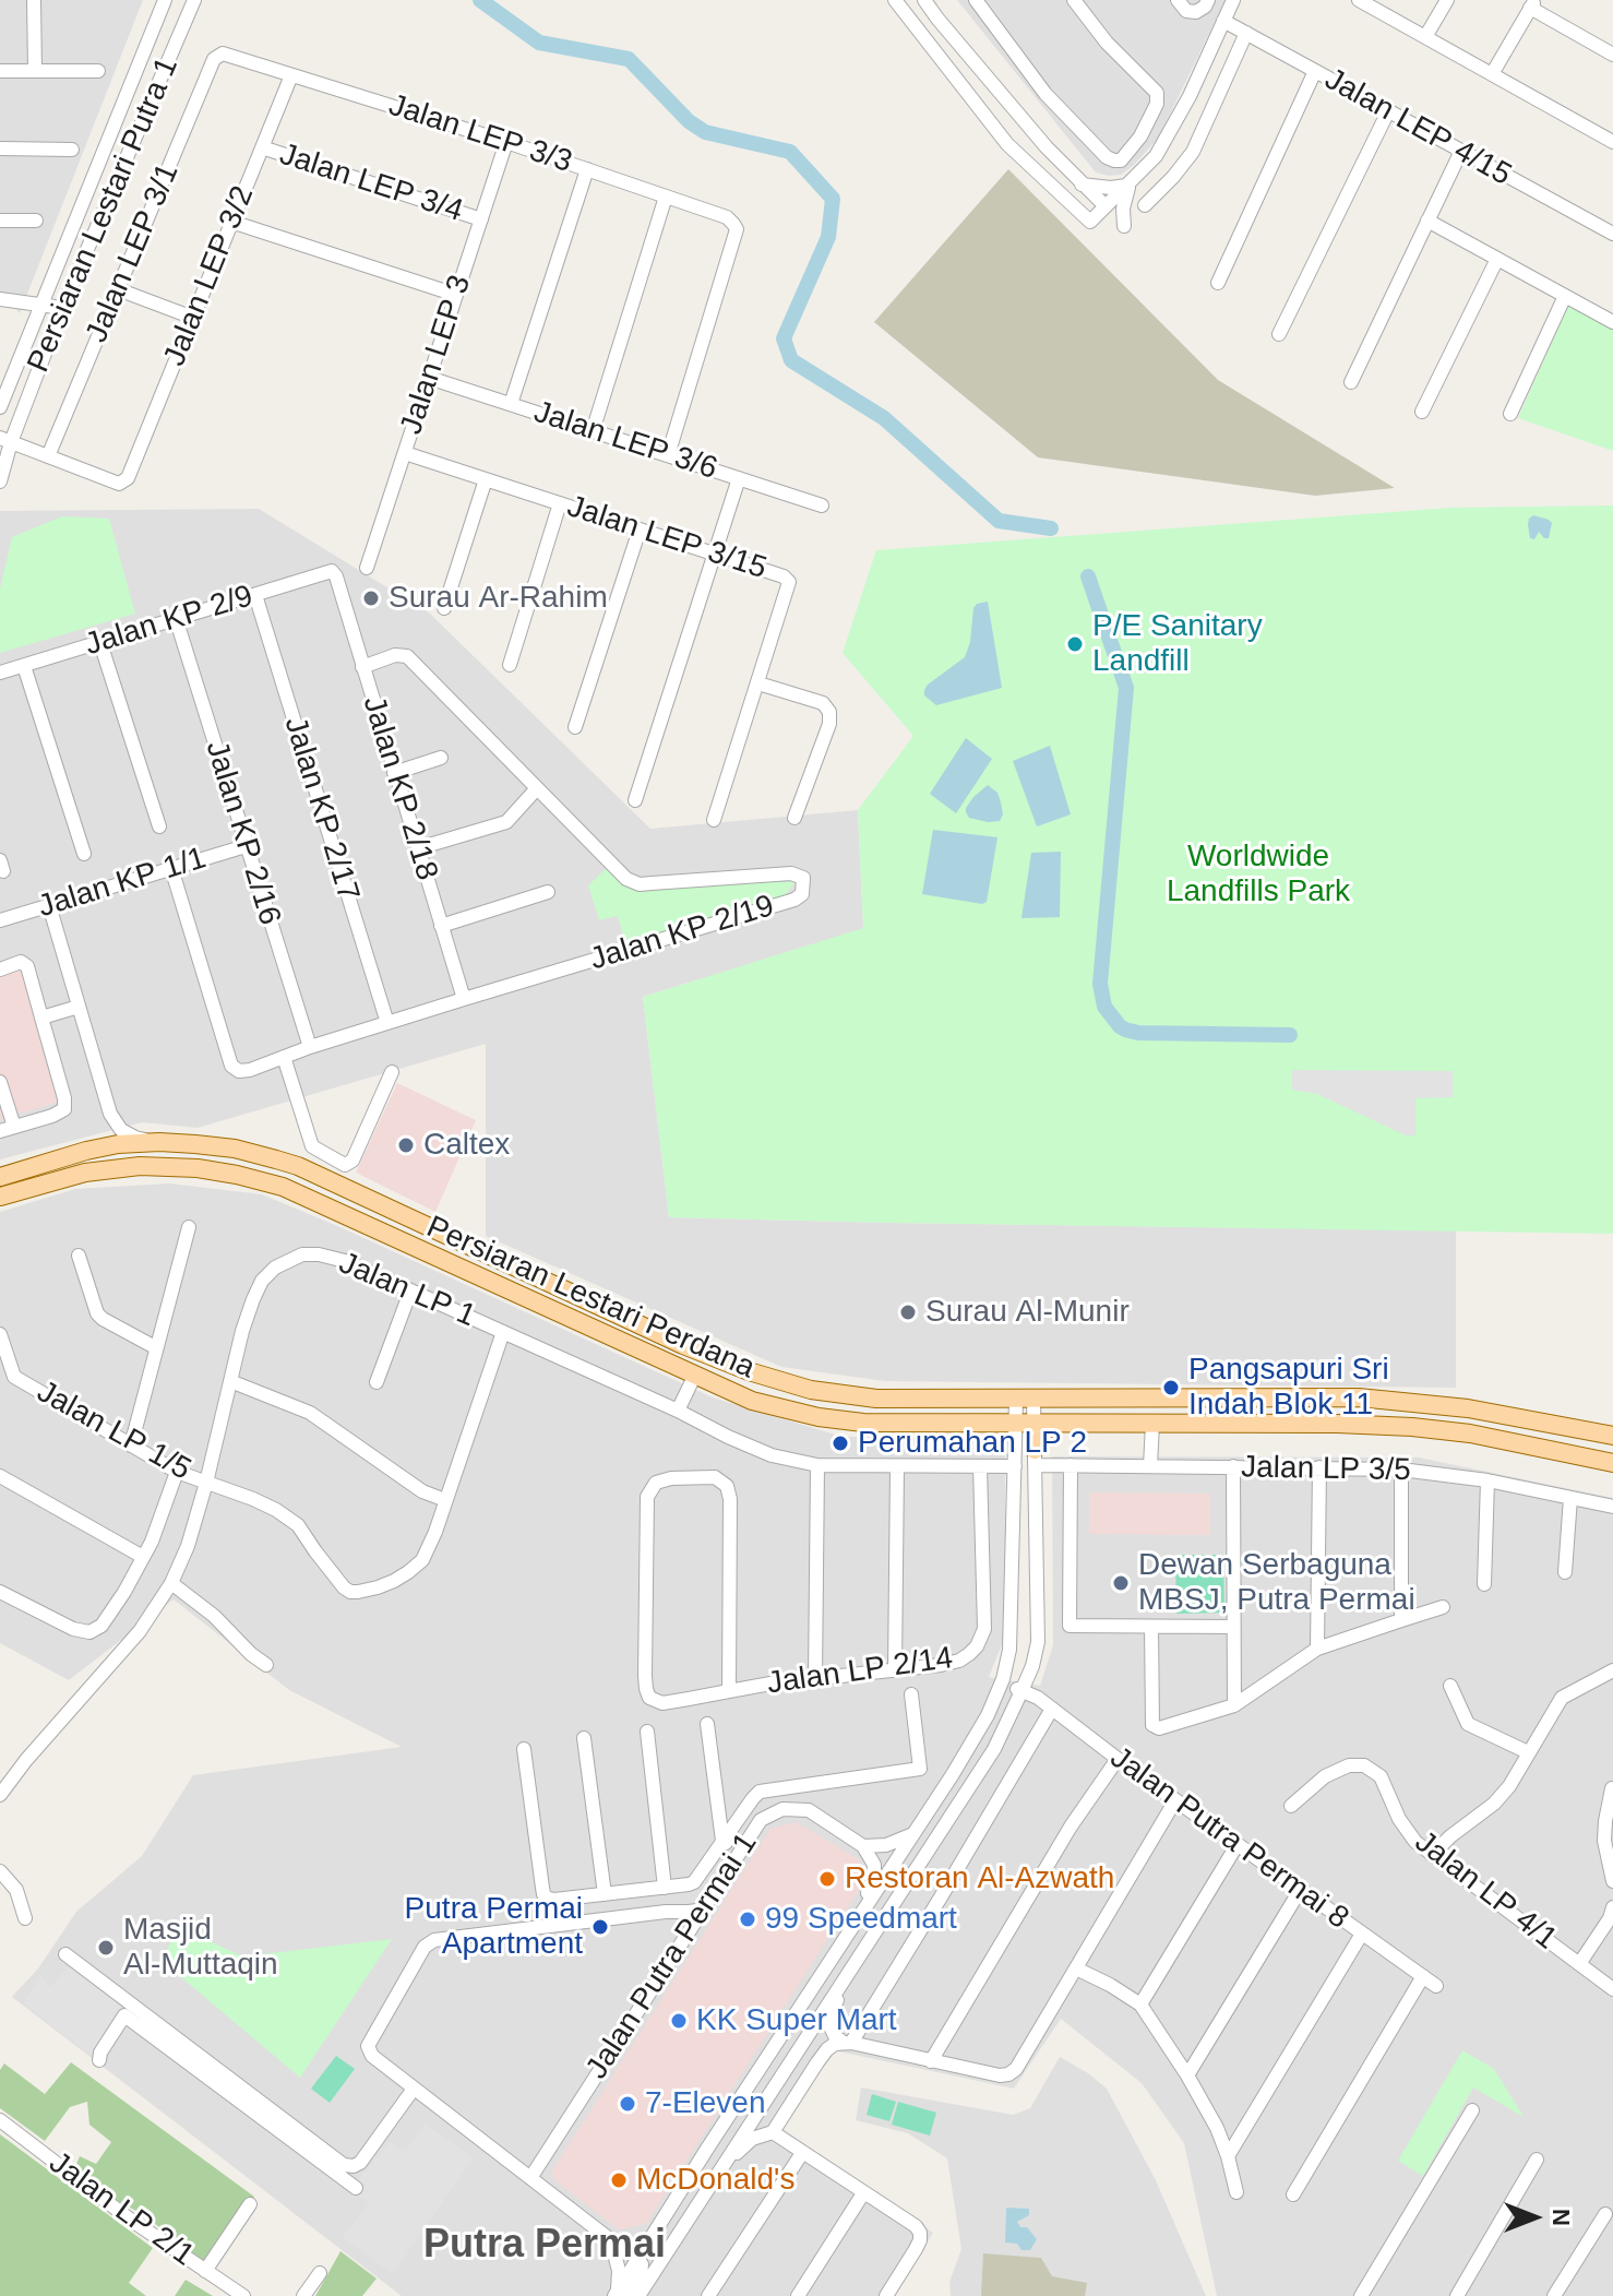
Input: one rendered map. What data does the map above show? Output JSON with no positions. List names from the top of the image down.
{
  "streets": {
    "main road": ["Persiaran Lestari Perdana"],
    "street": [
      "Jalan LEP 4/15",
      "Jalan LEP 3/3",
      "Jalan LEP 3/4",
      "Persiaran Lestari Putra 1",
      "Jalan LEP 3/1",
      "Jalan LEP 3/2",
      "Jalan LEP 3",
      "Jalan LEP 3/6",
      "Jalan LEP 3/15",
      "Jalan KP 2/9",
      "Jalan KP 2/18",
      "Jalan KP 2/17",
      "Jalan KP 2/16",
      "Jalan KP 1/1",
      "Jalan KP 2/19",
      "Jalan LP 1",
      "Jalan LP 1/5",
      "Jalan LP 3/5",
      "Jalan LP 2/14",
      "Jalan Putra Permai 8",
      "Jalan LP 4/1",
      "Jalan Putra Permai 1",
      "Jalan LP 2/1"
    ]
  },
  "crossings": [
    ["Jalan LEP 3/3", "Jalan LEP 3/1"],
    ["Jalan LEP 3/3", "Jalan LEP 3/2"],
    ["Jalan LEP 3/3", "Jalan LEP 3"],
    ["Jalan LEP 3/3", "Jalan LEP 3/6"],
    ["Jalan LEP 3/4", "Jalan LEP 3/2"],
    ["Jalan LEP 3/4", "Jalan LEP 3"],
    ["Jalan LEP 3/1", "Jalan LEP 3/2"],
    ["Jalan LEP 3", "Jalan LEP 3/6"],
    ["Jalan LEP 3", "Jalan LEP 3/15"],
    ["Jalan KP 2/9", "Jalan KP 2/18"],
    ["Jalan KP 2/9", "Jalan KP 2/17"],
    ["Jalan KP 2/9", "Jalan KP 2/16"],
    ["Jalan KP 2/18", "Jalan KP 2/19"],
    ["Jalan KP 2/17", "Jalan KP 2/19"],
    ["Jalan KP 2/16", "Jalan KP 1/1"],
    ["Jalan KP 2/16", "Jalan KP 2/19"],
    ["Jalan KP 1/1", "Jalan KP 2/19"],
    ["Jalan LP 1", "Jalan LP 1/5"],
    ["Jalan LP 1", "Jalan LP 2/14"]
  ],
  "districts": ["Putra Permai"],
  "parks": ["Worldwide Landfills Park"],
  "places": [
    "Surau Ar-Rahim",
    "P/E Sanitary Landfill",
    "Caltex",
    "Surau Al-Munir",
    "Pangsapuri Sri Indah Blok 11",
    "Perumahan LP 2",
    "Dewan Serbaguna MBSJ, Putra Permai",
    "Restoran Al-Azwath",
    "99 Speedmart",
    "Putra Permai Apartment",
    "Masjid Al-Muttaqin",
    "KK Super Mart",
    "7-Eleven",
    "McDonald's"
  ],
  "north": "right"
}
